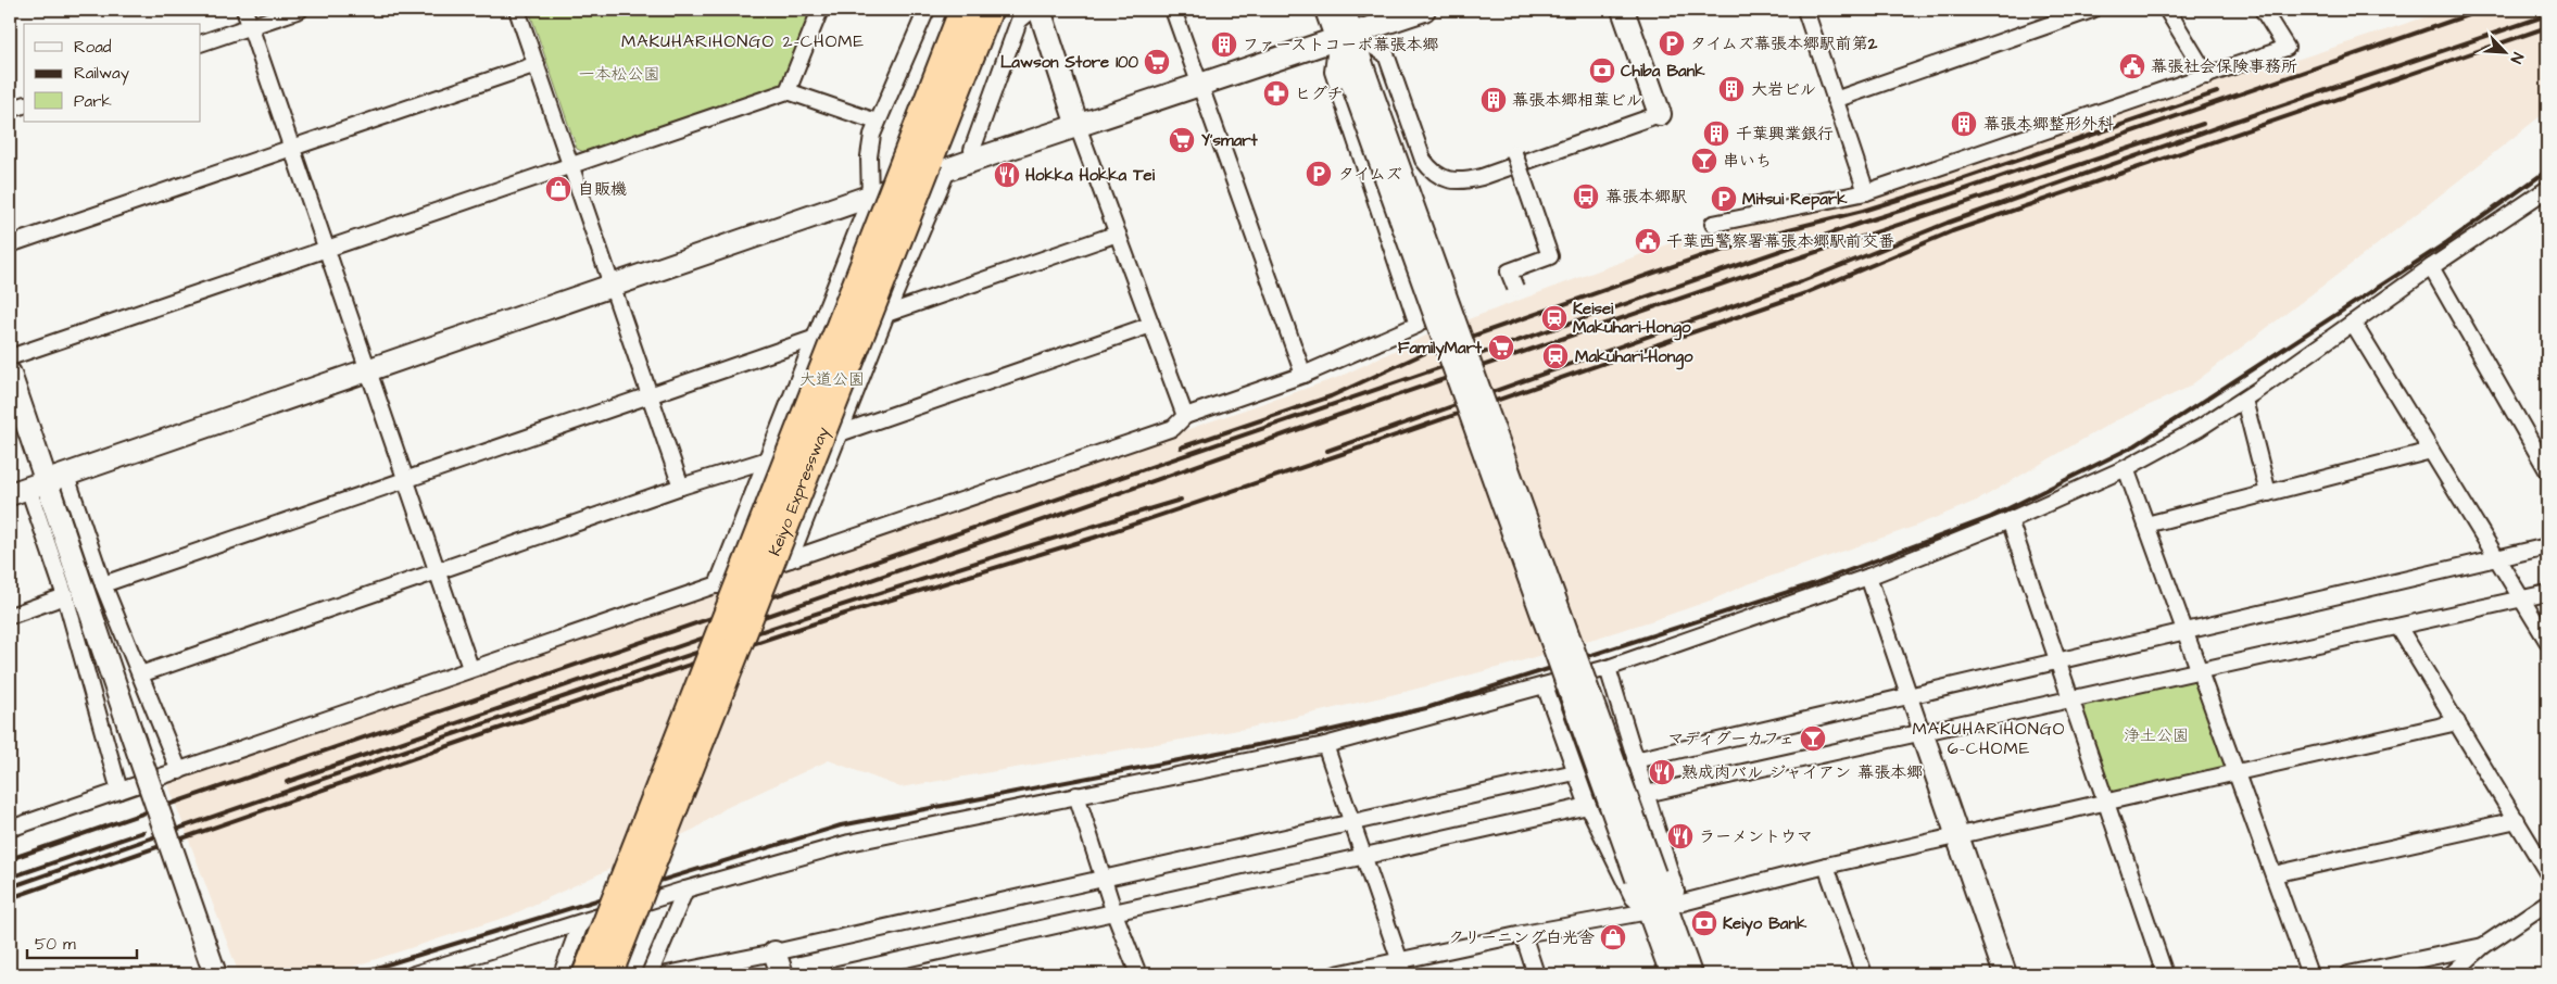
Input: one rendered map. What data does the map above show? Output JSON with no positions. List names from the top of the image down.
{
  "streets": {
    "highway": ["Keiyo Expressway"]
  },
  "districts": ["MAKUHARIHONGO 2-CHOME", "MAKUHARIHONGO 6-CHOME"],
  "parks": ["一本松公園", "大道公園", "浄土公園"],
  "places": {
    "parking": ["タイムズ幕張本郷駅前第2", "タイムズ", "Mitsui Repark"],
    "building": [
      "ファーストコーポ幕張本郷",
      "大岩ビル",
      "幕張本郷相葉ビル",
      "幕張本郷整形外科",
      "千葉興業銀行"
    ],
    "supermarket": ["Lawson Store 100", "Y'smart", "FamilyMart"],
    "public building": ["幕張社会保険事務所", "千葉西警察署幕張本郷駅前交番"],
    "bank": ["Chiba Bank", "Keiyo Bank"],
    "pharmacy": ["ヒグチ"],
    "bar": ["串いち", "マディグーカフェ"],
    "restaurant": ["Hokka Hokka Tei", "熟成肉バル ジャイアン 幕張本郷", "ラーメントウマ"],
    "shop": ["自販機", "クリーニング白光舎"],
    "bus stop": ["幕張本郷駅"],
    "station": ["Keisei Makuhari-Hongo", "Makuhari-Hongo"]
  },
  "legend": ["Road", "Railway", "Park"],
  "scale_bar": "50 m",
  "north": "bottom right"
}
